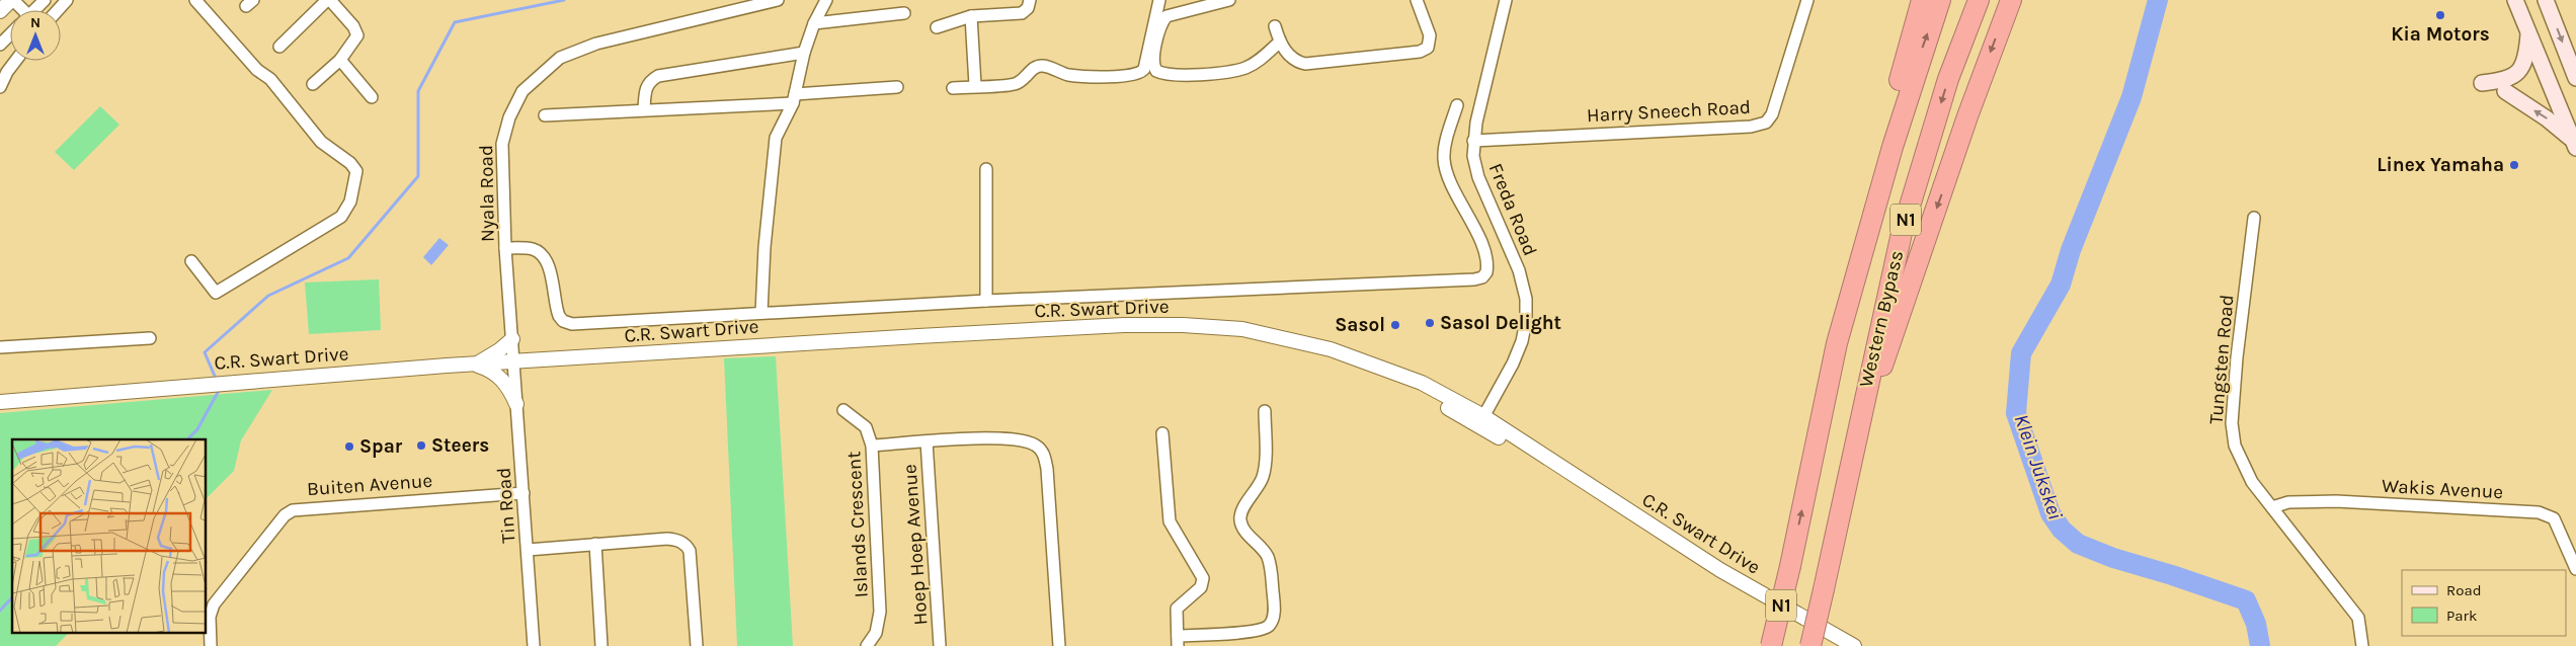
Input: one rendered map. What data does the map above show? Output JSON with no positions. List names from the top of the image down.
{
  "streets": {
    "highway": ["N1", "Western Bypass"],
    "street": [
      "Harry Sneech Road",
      "Nyala Road",
      "Freda Road",
      "C.R. Swart Drive",
      "Tungsten Road",
      "Buiten Avenue",
      "Wakis Avenue",
      "Tin Road",
      "Islands Crescent",
      "Hoep Hoep Avenue"
    ]
  },
  "crossings": [
    ["Harry Sneech Road", "Freda Road"],
    ["Nyala Road", "C.R. Swart Drive"],
    ["Nyala Road", "Tin Road"],
    ["Freda Road", "C.R. Swart Drive"],
    ["C.R. Swart Drive", "Tin Road"],
    ["Tungsten Road", "Wakis Avenue"],
    ["Buiten Avenue", "Tin Road"]
  ],
  "water": ["Klein Jukskei"],
  "places": [
    "Kia Motors",
    "Linex Yamaha",
    "Sasol Delight",
    "Sasol",
    "Steers",
    "Spar"
  ],
  "legend": ["Road", "Park"],
  "north": "top"
}
